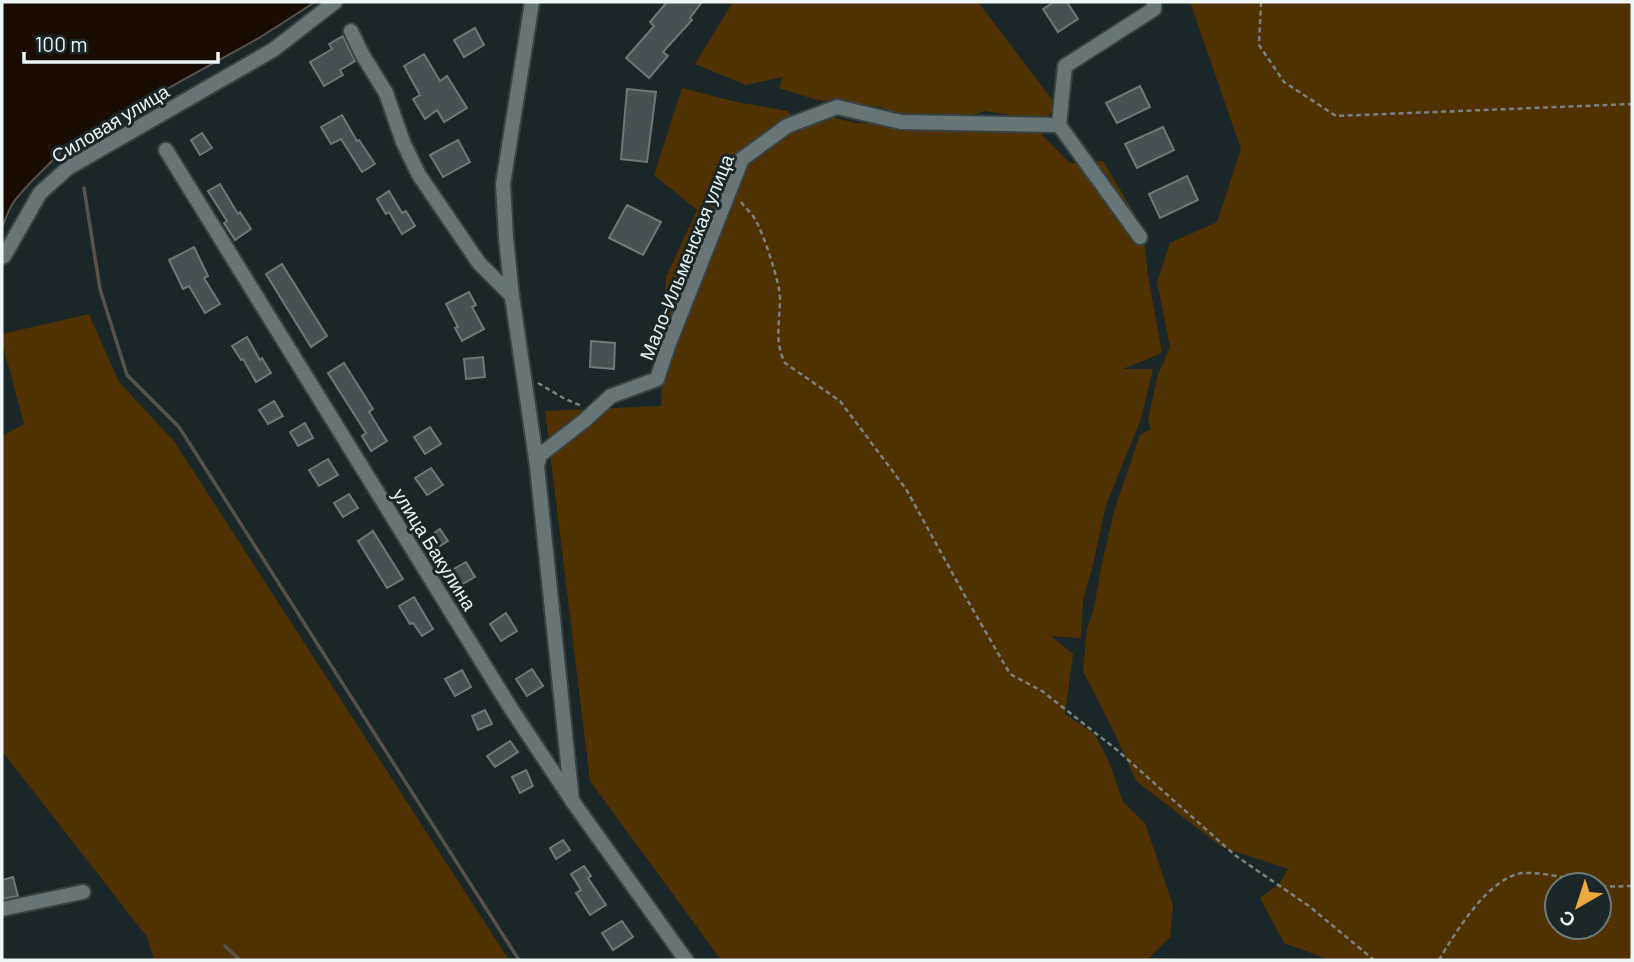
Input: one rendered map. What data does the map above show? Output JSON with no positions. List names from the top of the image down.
{
  "streets": {
    "street": ["Силовая улица", "Мало-Ильменская улица", "улица Бакулина"]
  },
  "scale_bar": "100 m",
  "north": "bottom left"
}
